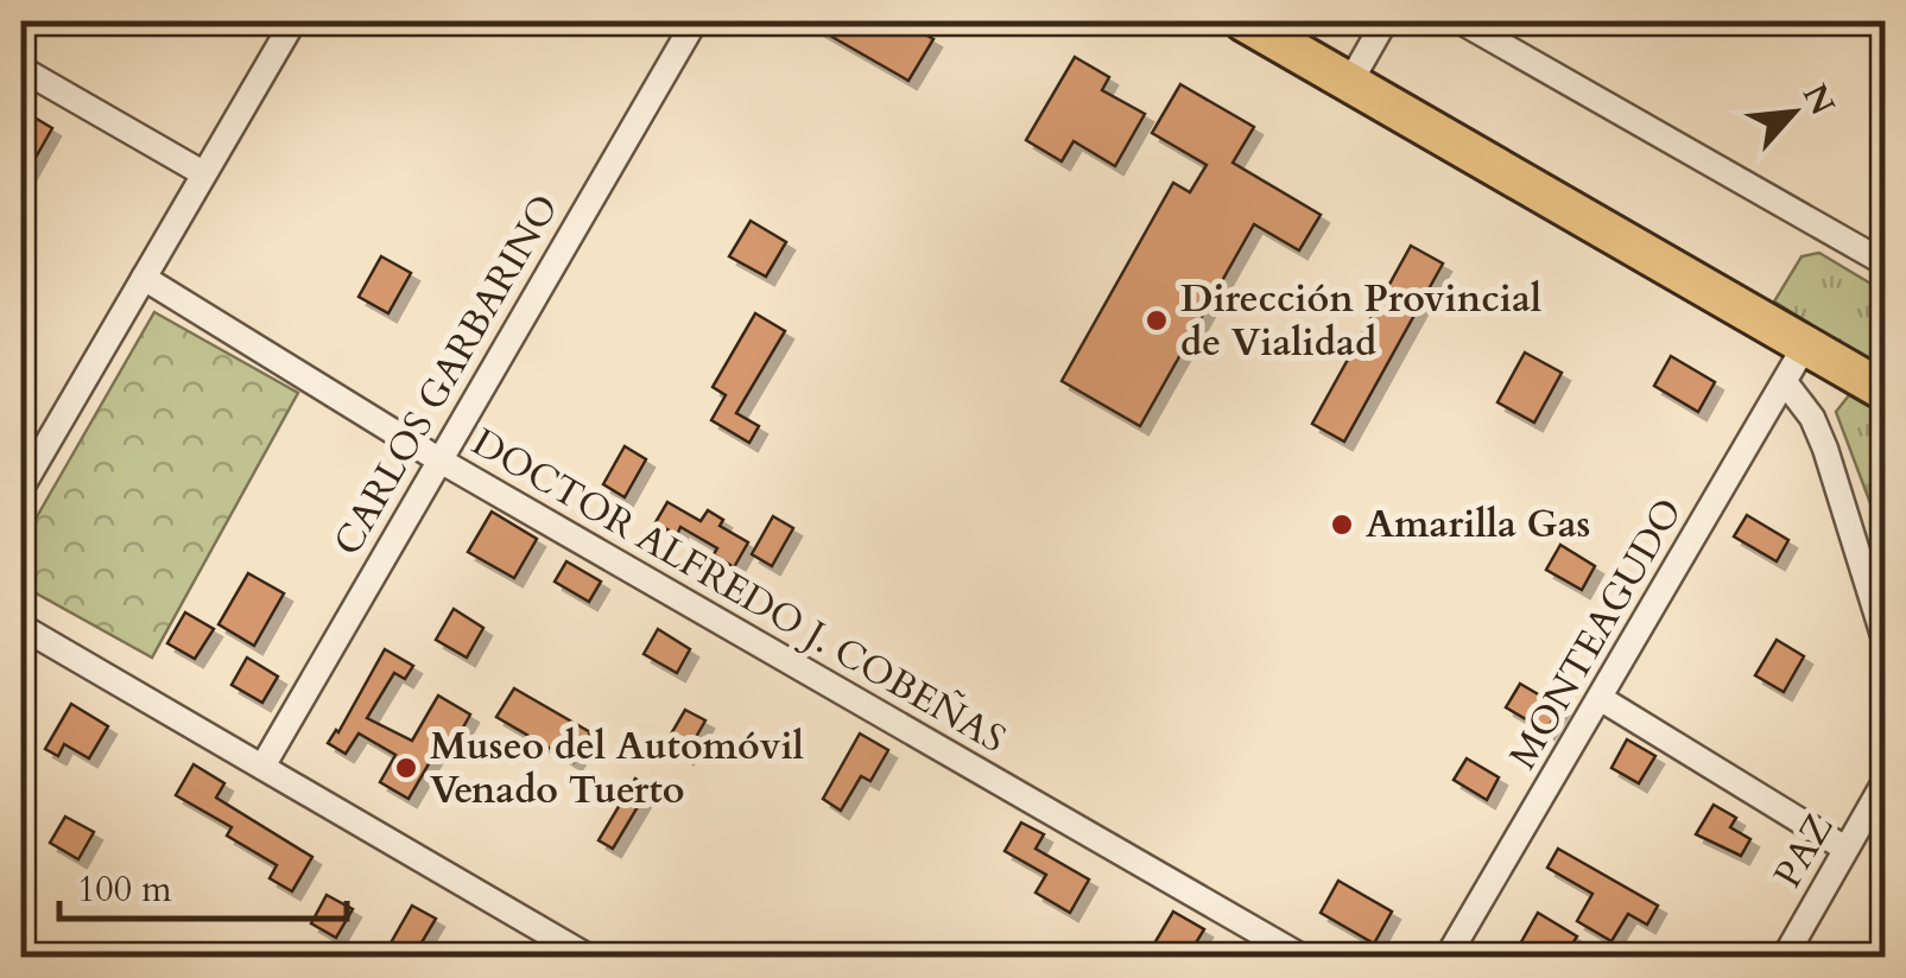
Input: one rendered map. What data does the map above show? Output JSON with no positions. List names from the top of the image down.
{
  "streets": {
    "street": [
      "CARLOS GARBARINO",
      "DOCTOR ALFREDO J. COBEÑAS",
      "MONTEAGUDO",
      "PAZ"
    ]
  },
  "crossings": [
    ["CARLOS GARBARINO", "DOCTOR ALFREDO J. COBEÑAS"]
  ],
  "places": ["Dirección Provincial de Vialidad", "Amarilla Gas", "Museo del Automóvil Venado Tuerto"],
  "scale_bar": "100 m",
  "north": "top right"
}
